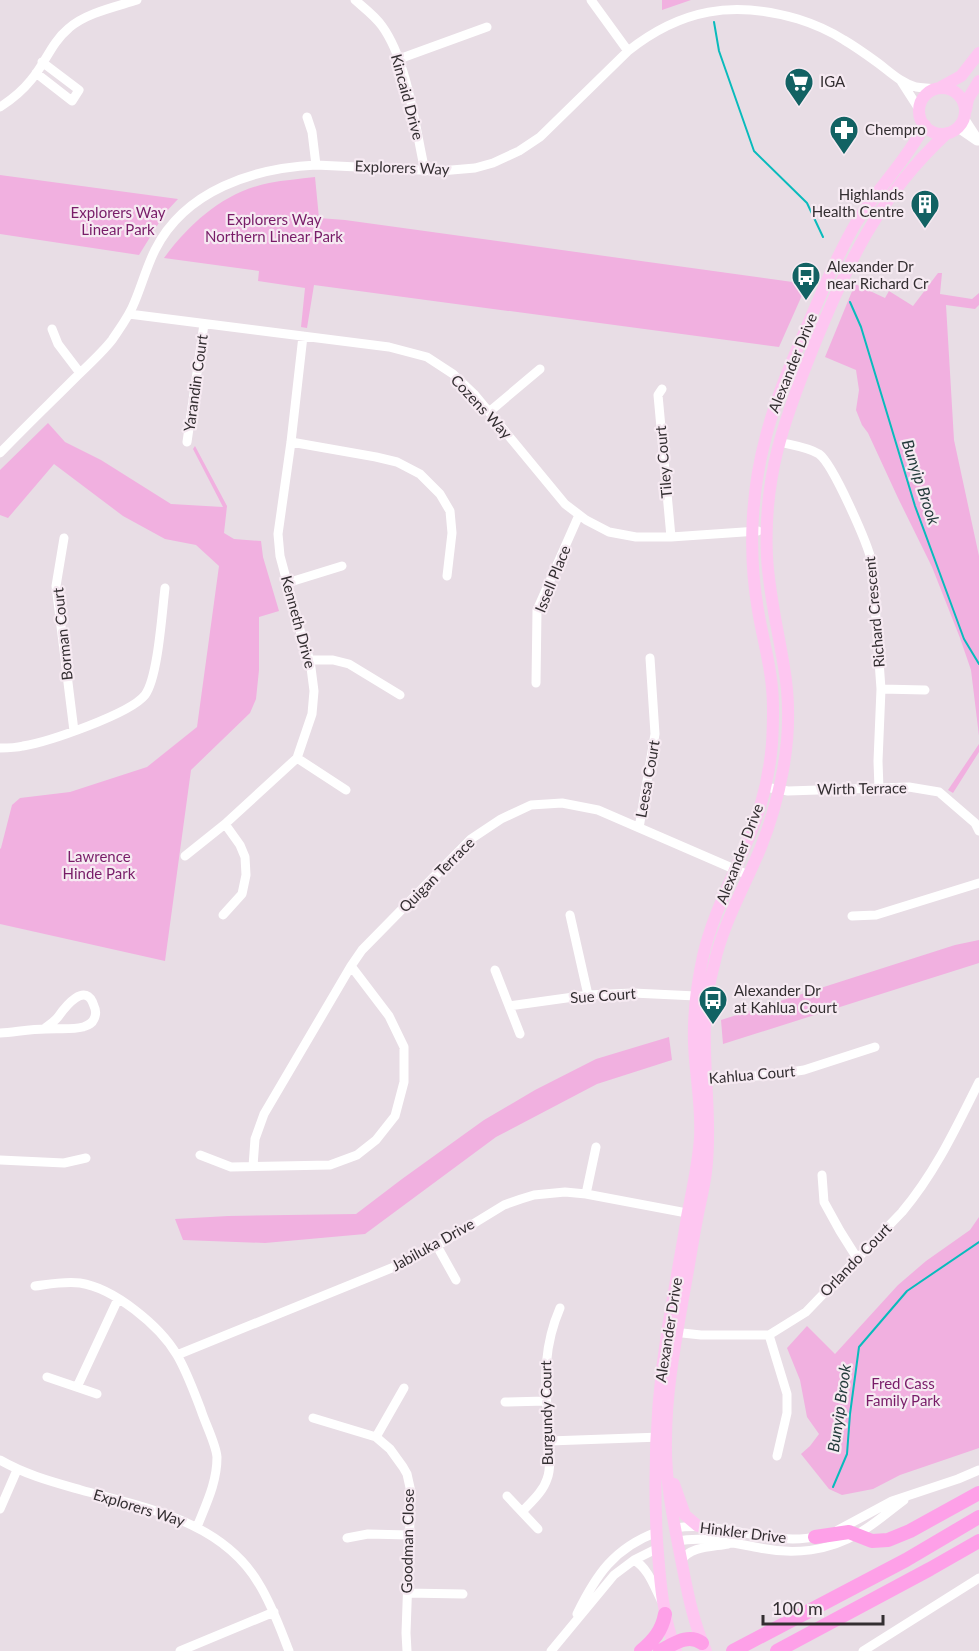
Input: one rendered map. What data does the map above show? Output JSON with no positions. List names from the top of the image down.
{
  "streets": {
    "main road": ["Alexander Drive", "Hinkler Drive"],
    "street": [
      "Kincaid Drive",
      "Explorers Way",
      "Yarandin Court",
      "Cozens Way",
      "Tiley Court",
      "Issell Place",
      "Richard Crescent",
      "Kenneth Drive",
      "Borman Court",
      "Leesa Court",
      "Wirth Terrace",
      "Quigan Terrace",
      "Sue Court",
      "Kahlua Court",
      "Jabiluka Drive",
      "Orlando Court",
      "Burgundy Court",
      "Goodman Close"
    ]
  },
  "crossings": [
    ["Kincaid Drive", "Explorers Way"],
    ["Explorers Way", "Alexander Drive"],
    ["Explorers Way", "Cozens Way"],
    ["Alexander Drive", "Cozens Way"],
    ["Alexander Drive", "Richard Crescent"],
    ["Alexander Drive", "Wirth Terrace"],
    ["Alexander Drive", "Quigan Terrace"],
    ["Alexander Drive", "Sue Court"],
    ["Alexander Drive", "Kahlua Court"],
    ["Alexander Drive", "Jabiluka Drive"],
    ["Alexander Drive", "Hinkler Drive"],
    ["Yarandin Court", "Cozens Way"],
    ["Cozens Way", "Tiley Court"],
    ["Cozens Way", "Issell Place"],
    ["Cozens Way", "Kenneth Drive"],
    ["Richard Crescent", "Wirth Terrace"],
    ["Leesa Court", "Quigan Terrace"]
  ],
  "water": ["Bunyip Brook"],
  "parks": [
    "Explorers Way Linear Park",
    "Explorers Way Northern Linear Park",
    "Lawrence Hinde Park",
    "Fred Cass Family Park"
  ],
  "places": {
    "supermarket": ["IGA"],
    "pharmacy": ["Chempro"],
    "building": ["Highlands Health Centre"],
    "bus stop": ["Alexander Dr near Richard Cr", "Alexander Dr at Kahlua Court"]
  },
  "scale_bar": "100 m"
}
